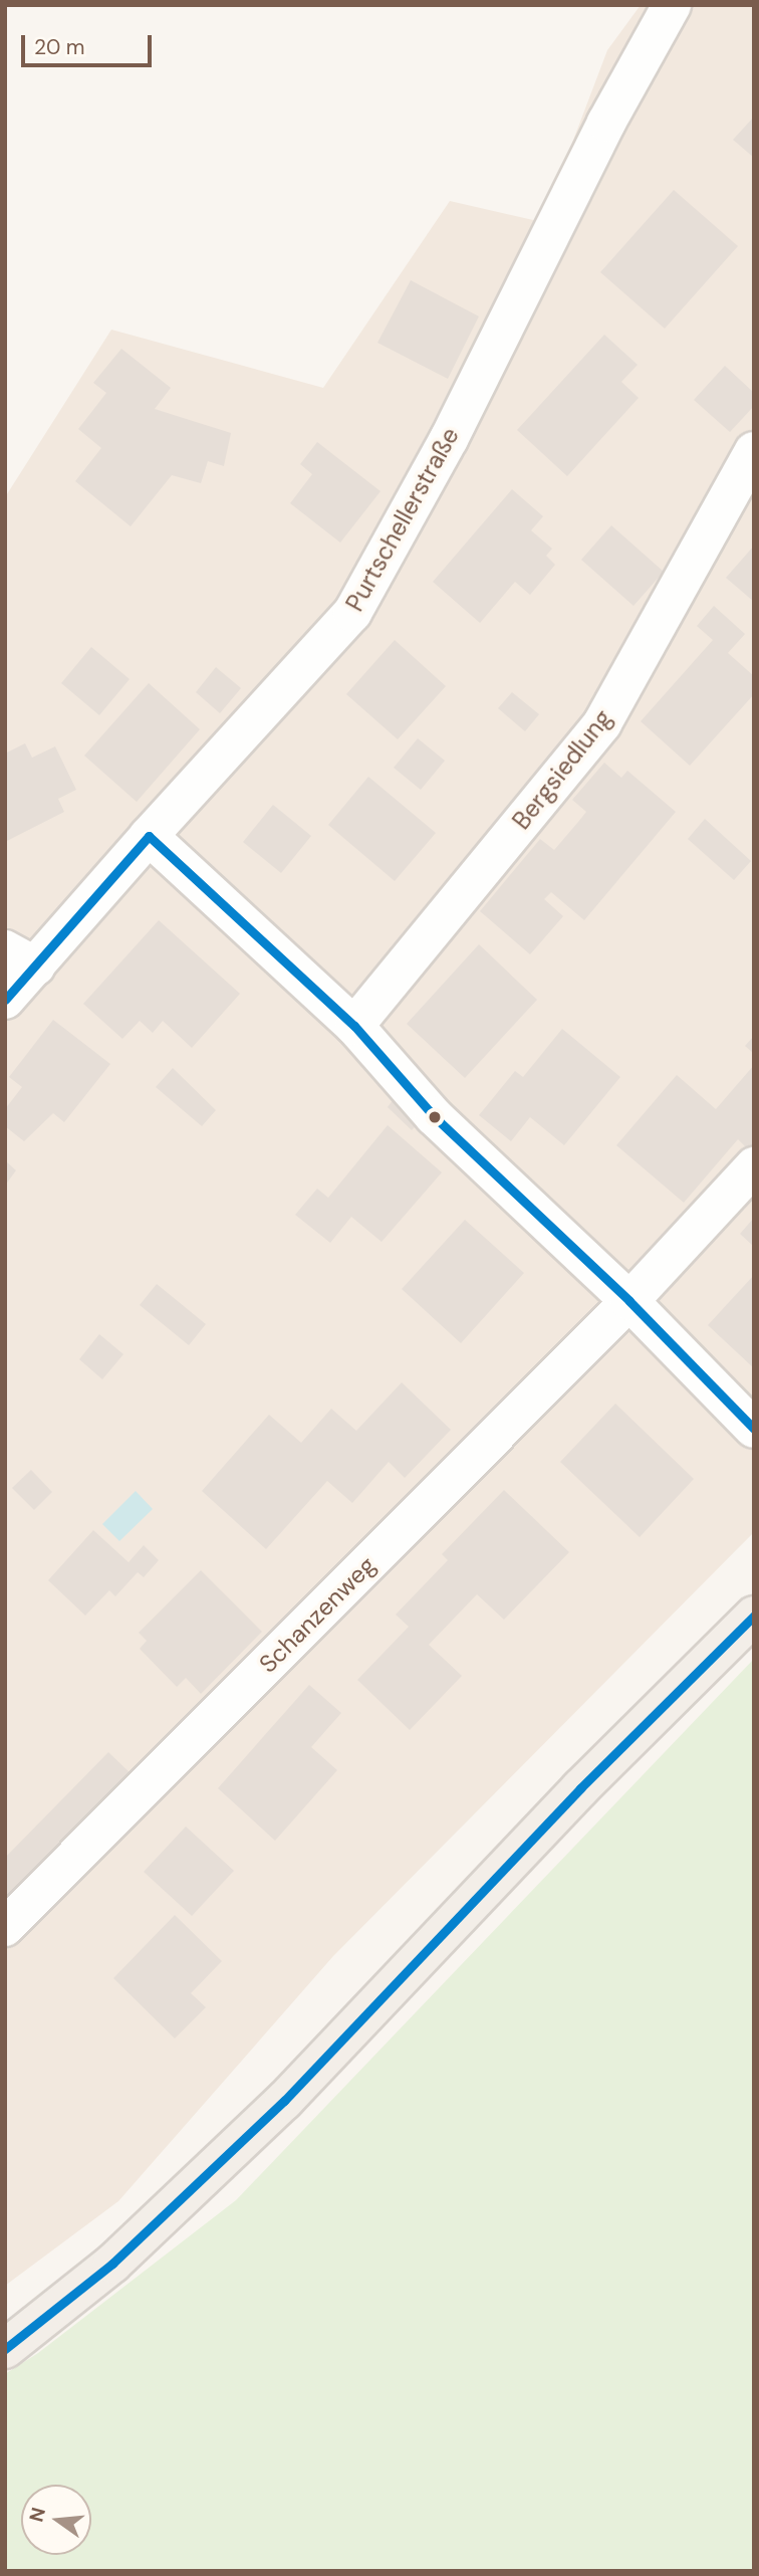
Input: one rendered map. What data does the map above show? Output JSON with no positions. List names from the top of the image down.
{
  "streets": {
    "street": ["Purtschellerstraße", "Bergsiedlung", "Schanzenweg"]
  },
  "scale_bar": "20 m",
  "north": "left"
}
